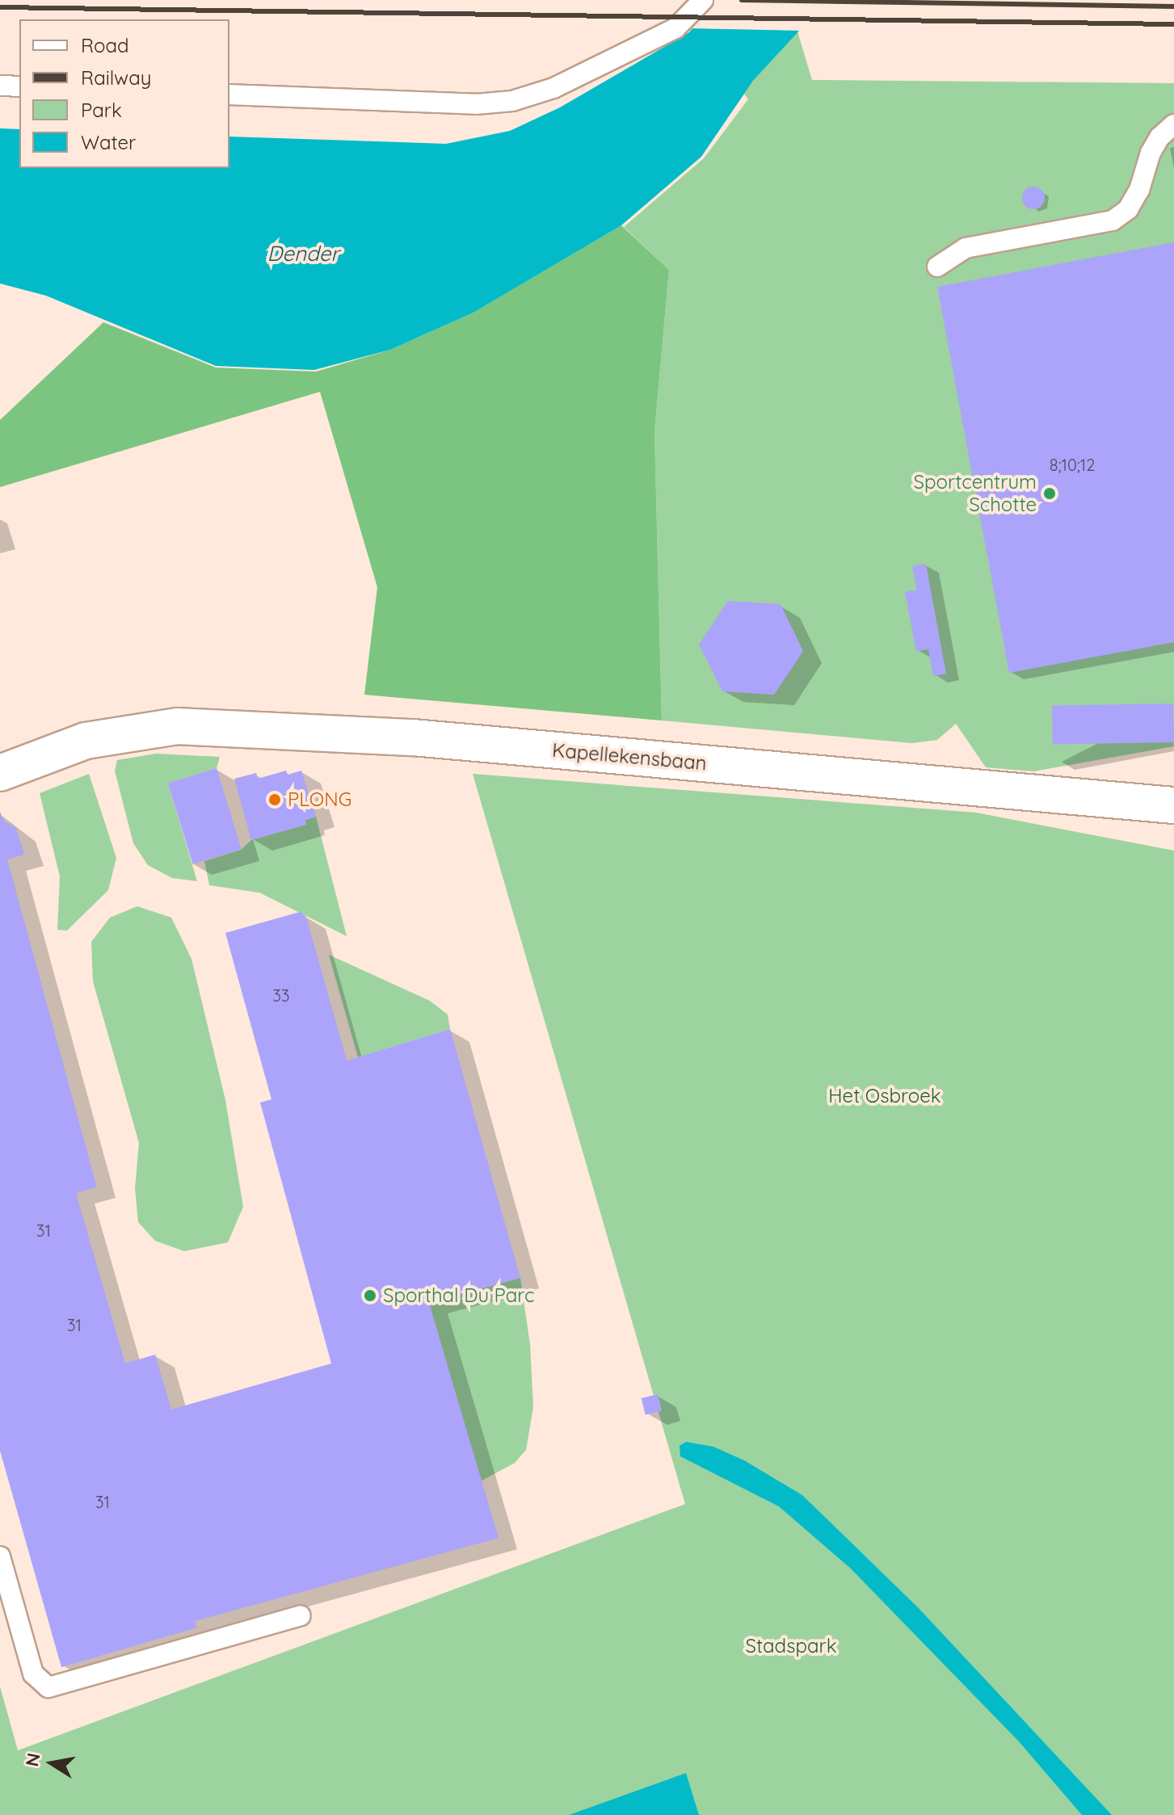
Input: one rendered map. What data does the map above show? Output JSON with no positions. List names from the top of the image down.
{
  "streets": {
    "street": ["Kapellekensbaan"]
  },
  "water": ["Dender"],
  "parks": ["Het Osbroek", "Stadspark"],
  "places": ["Sportcentrum Schotte", "PLONG", "Sporthal Du Parc"],
  "house_numbers": [
    "8;10;12",
    "33",
    "31",
    "31",
    "31"
  ],
  "legend": [
    "Road",
    "Railway",
    "Park",
    "Water"
  ],
  "north": "left"
}
